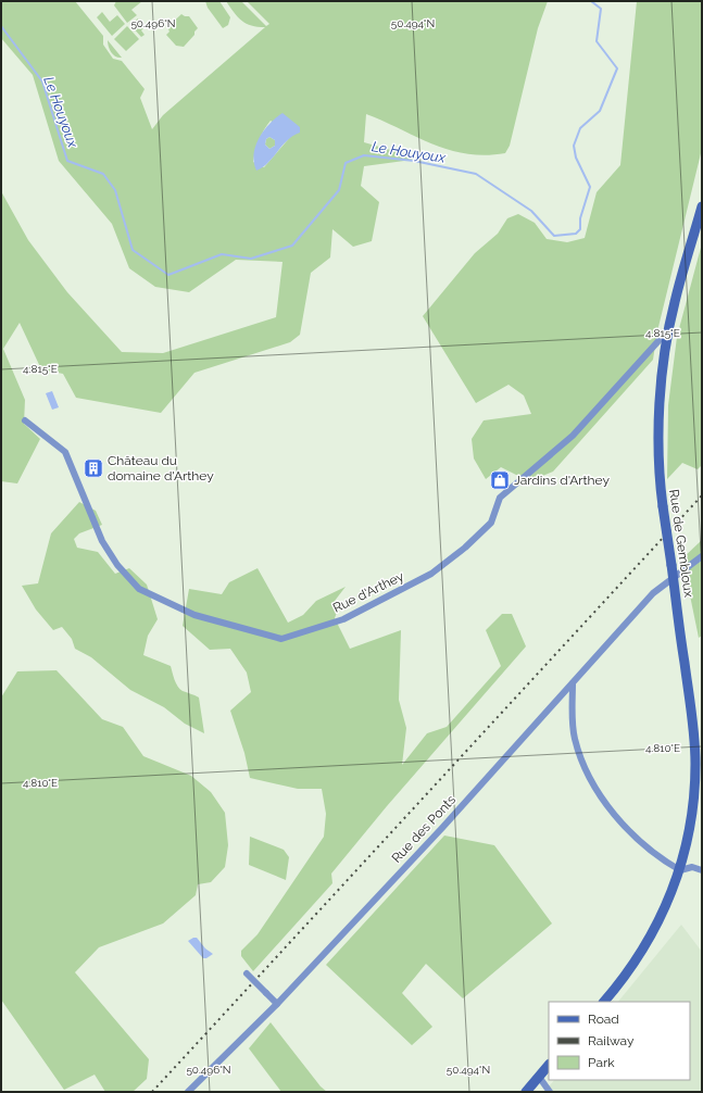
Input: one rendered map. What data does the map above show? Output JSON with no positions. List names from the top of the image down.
{
  "streets": {
    "main road": ["Rue de Gembloux"],
    "street": ["Rue d'Arthey", "Rue des Ponts"]
  },
  "crossings": [
    ["Rue de Gembloux", "Rue d'Arthey"],
    ["Rue de Gembloux", "Rue des Ponts"]
  ],
  "water": ["Le Houyoux"],
  "places": {
    "building": ["Château du domaine d'Arthey"],
    "shop": ["Jardins d'Arthey"]
  },
  "legend": ["Road", "Railway", "Park"],
  "coordinates": [
    "50.496°N",
    "50.494°N",
    "4.815°E",
    "4.810°E"
  ]
}
